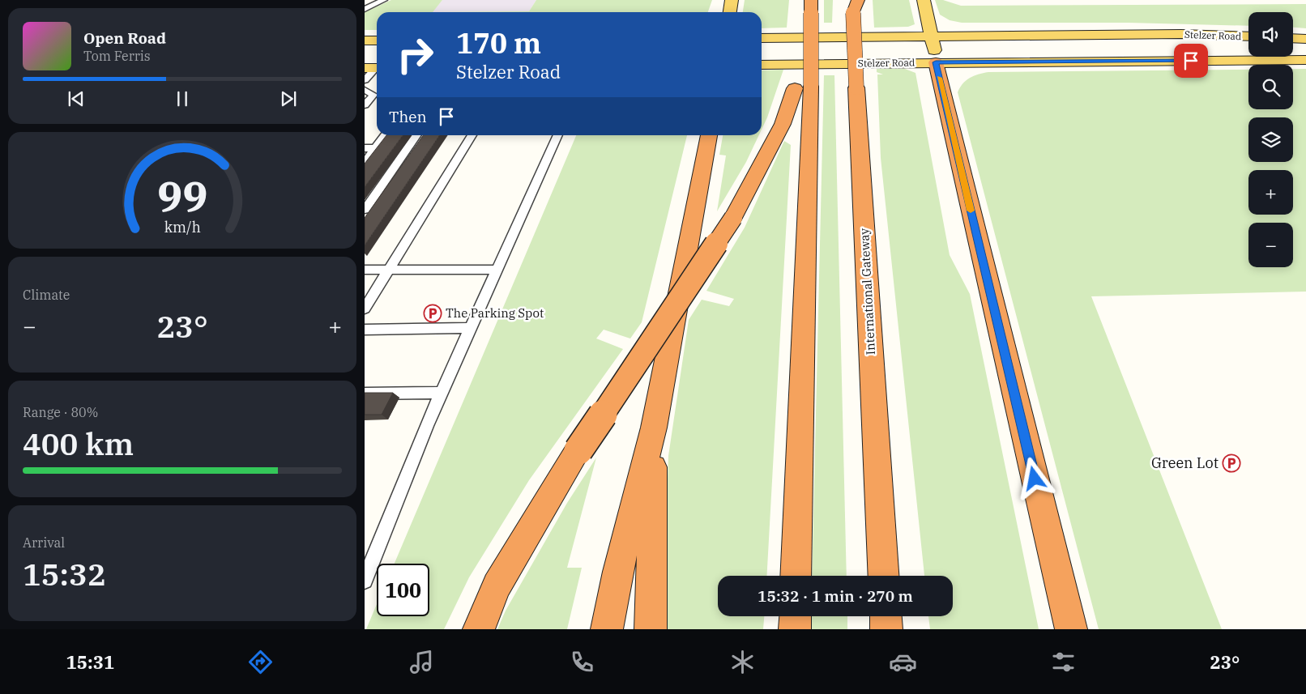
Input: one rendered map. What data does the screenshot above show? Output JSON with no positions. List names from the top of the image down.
{
  "streets": {
    "highway": ["International Gateway"],
    "main road": ["Stelzer Road"]
  },
  "places": {
    "parking": ["The Parking Spot", "Green Lot"]
  },
  "page": {
    "map_buttons": ["+", "−"],
    "turn": ["170 m", "Stelzer Road"],
    "song": ["Open Road", "Tom Ferris"],
    "then": "Then",
    "tile": [
      "Climate",
      ["Range · 80%", "400 km"],
      ["Arrival", "15:32"]
    ],
    "heat": ["−", "23°", "+"],
    "limit": "100",
    "trip": "15:32 · 1 min · 270 m",
    "tabs": ["15:31", "23°"],
    "gauge": ["99", "km/h"]
  }
}
